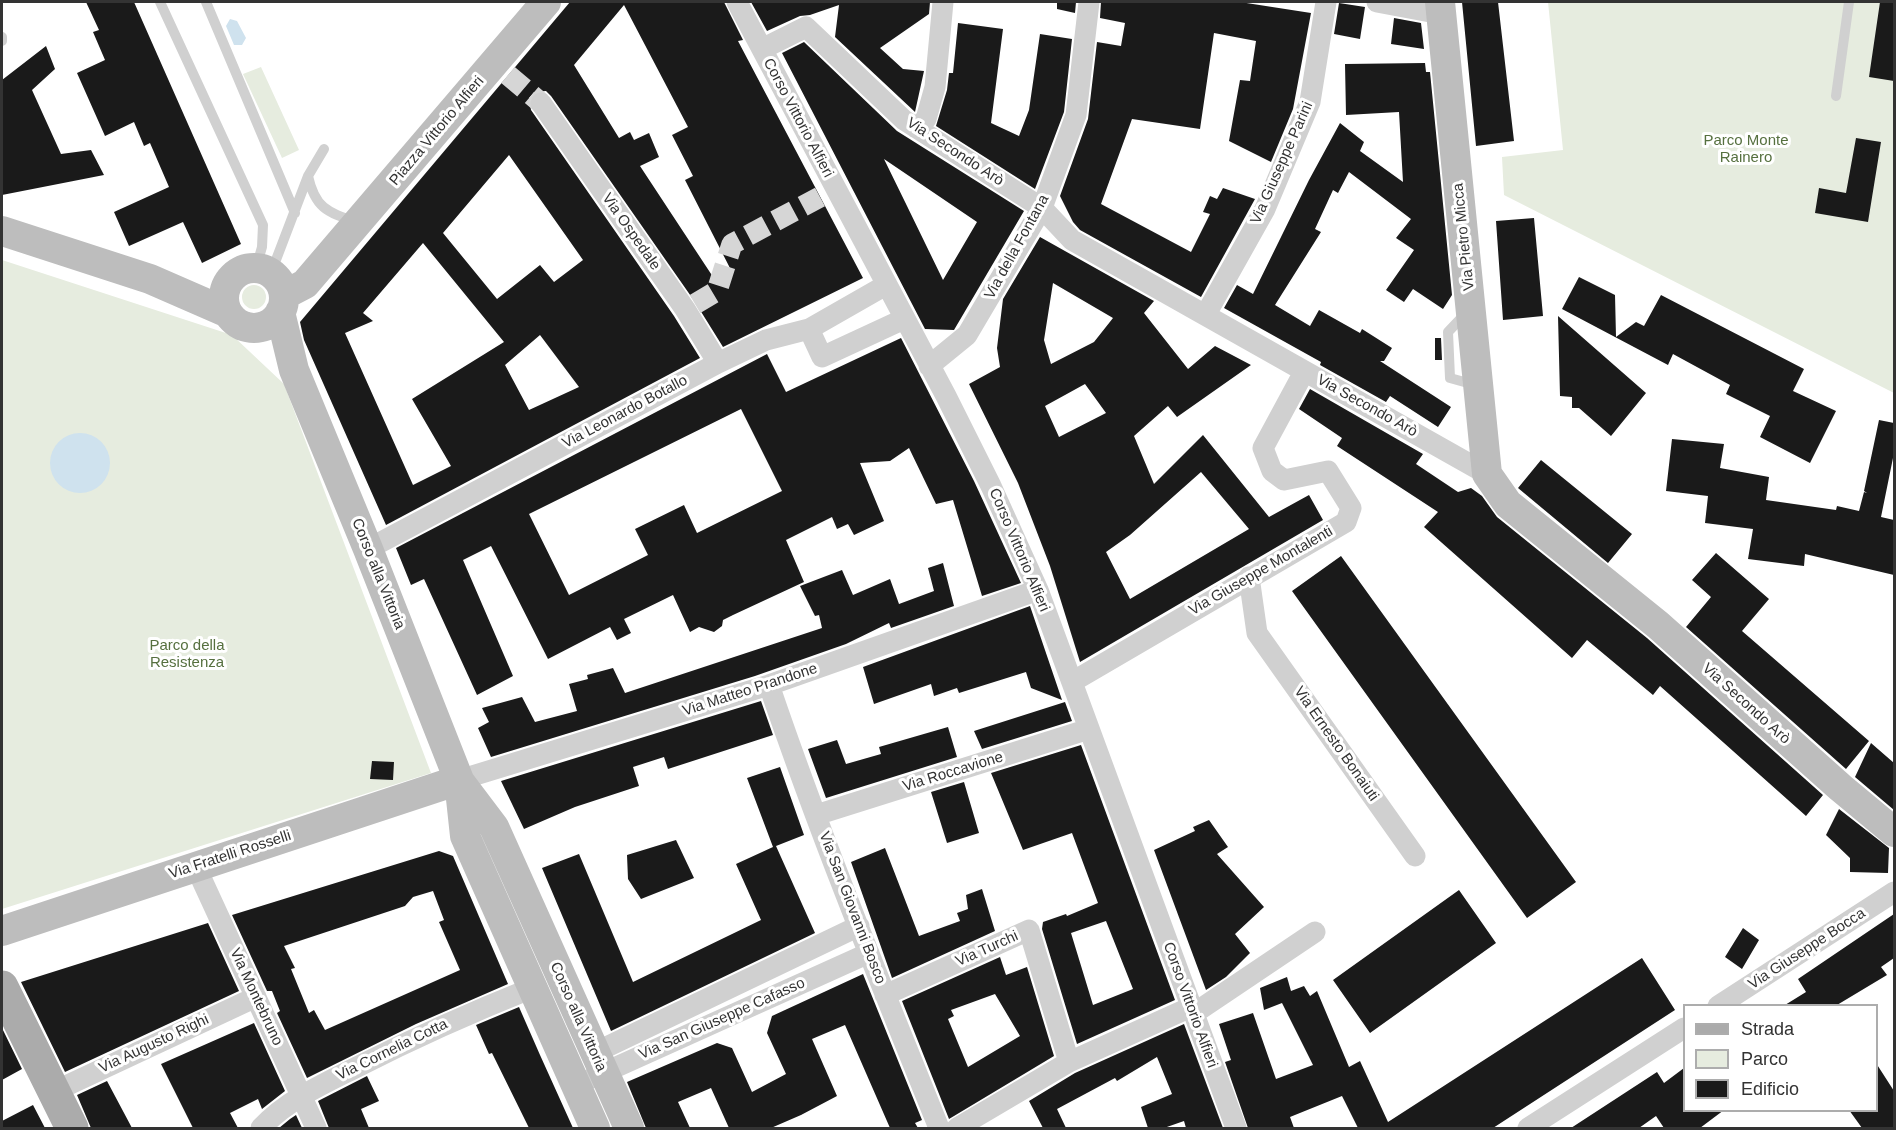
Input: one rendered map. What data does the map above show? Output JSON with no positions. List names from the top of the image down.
{
  "streets": {
    "street": [
      "Corso Vittorio Alfieri",
      "Piazza Vittorio Alfieri",
      "Via Secondo Arò",
      "Via Giuseppe Parini",
      "Via Ospedale",
      "Via Pietro Micca",
      "Via della Fontana",
      "Via Leonardo Botallo",
      "Via Giuseppe Montalenti",
      "Corso alla Vittoria",
      "Via Matteo Prandone",
      "Via Ernesto Bonaiuti",
      "Via Roccavione",
      "Via Fratelli Rosselli",
      "Via San Giovanni Bosco",
      "Via Turchi",
      "Via Giuseppe Bocca",
      "Via Montebruno",
      "Via San Giuseppe Cafasso",
      "Via Augusto Righi",
      "Via Cornelia Cotta"
    ]
  },
  "crossings": [
    ["Corso Vittorio Alfieri", "Via Secondo Arò"],
    ["Corso Vittorio Alfieri", "Via della Fontana"],
    ["Corso Vittorio Alfieri", "Via Leonardo Botallo"],
    ["Corso Vittorio Alfieri", "Via Giuseppe Montalenti"],
    ["Corso Vittorio Alfieri", "Via Matteo Prandone"],
    ["Corso Vittorio Alfieri", "Via Roccavione"],
    ["Piazza Vittorio Alfieri", "Corso alla Vittoria"],
    ["Via Secondo Arò", "Via Giuseppe Parini"],
    ["Via Secondo Arò", "Via Pietro Micca"],
    ["Via Secondo Arò", "Via della Fontana"],
    ["Via Secondo Arò", "Via Giuseppe Montalenti"],
    ["Via Ospedale", "Via Leonardo Botallo"],
    ["Via Leonardo Botallo", "Corso alla Vittoria"],
    ["Via Giuseppe Montalenti", "Via Ernesto Bonaiuti"],
    ["Corso alla Vittoria", "Via Matteo Prandone"],
    ["Corso alla Vittoria", "Via Fratelli Rosselli"],
    ["Corso alla Vittoria", "Via San Giuseppe Cafasso"],
    ["Corso alla Vittoria", "Via Cornelia Cotta"],
    ["Via Matteo Prandone", "Via Fratelli Rosselli"],
    ["Via Matteo Prandone", "Via San Giovanni Bosco"],
    ["Via Roccavione", "Via San Giovanni Bosco"],
    ["Via Fratelli Rosselli", "Via Montebruno"],
    ["Via San Giovanni Bosco", "Via Turchi"],
    ["Via San Giovanni Bosco", "Via San Giuseppe Cafasso"],
    ["Via Montebruno", "Via Augusto Righi"],
    ["Via Montebruno", "Via Cornelia Cotta"]
  ],
  "parks": ["Parco Monte Rainero", "Parco della Resistenza"],
  "legend": ["Strada", "Parco", "Edificio"]
}
